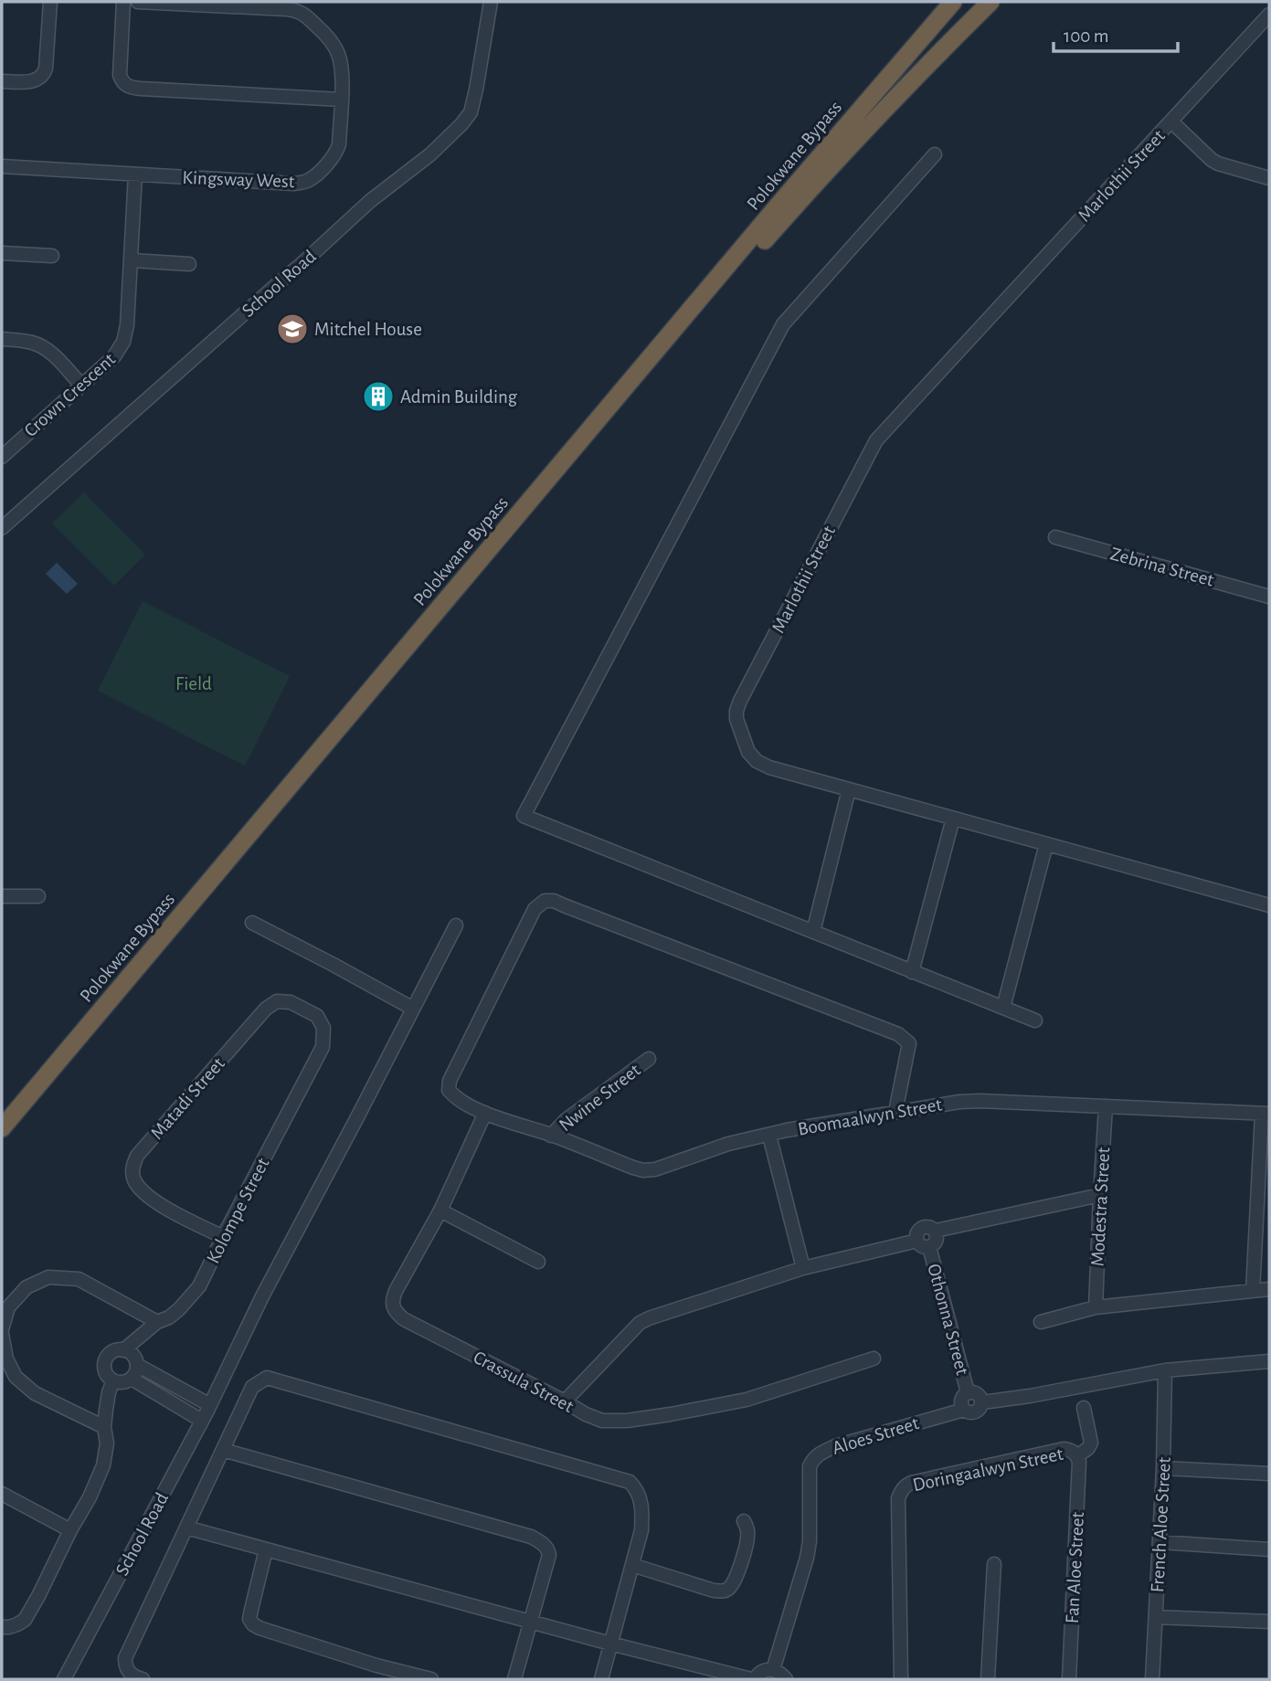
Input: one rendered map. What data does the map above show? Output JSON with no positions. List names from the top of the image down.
{
  "streets": {
    "highway": ["Polokwane Bypass"],
    "street": [
      "Marlothii Street",
      "Kingsway West",
      "School Road",
      "Crown Crescent",
      "Zebrina Street",
      "Nwine Street",
      "Matadi Street",
      "Boomaalwyn Street",
      "Modestra Street",
      "Kolompe Street",
      "Othonna Street",
      "Crassula Street",
      "Aloes Street",
      "Doringaalwyn Street",
      "French Aloe Street",
      "Fan Aloe Street"
    ]
  },
  "crossings": [
    ["Kingsway West", "Crown Crescent"],
    ["Nwine Street", "Boomaalwyn Street"],
    ["Matadi Street", "Kolompe Street"],
    ["Boomaalwyn Street", "Modestra Street"],
    ["Boomaalwyn Street", "Crassula Street"],
    ["Othonna Street", "Aloes Street"],
    ["Doringaalwyn Street", "Fan Aloe Street"]
  ],
  "parks": ["Field"],
  "places": {
    "school or university": ["Mitchel House"],
    "building": ["Admin Building"]
  },
  "scale_bar": "100 m"
}
